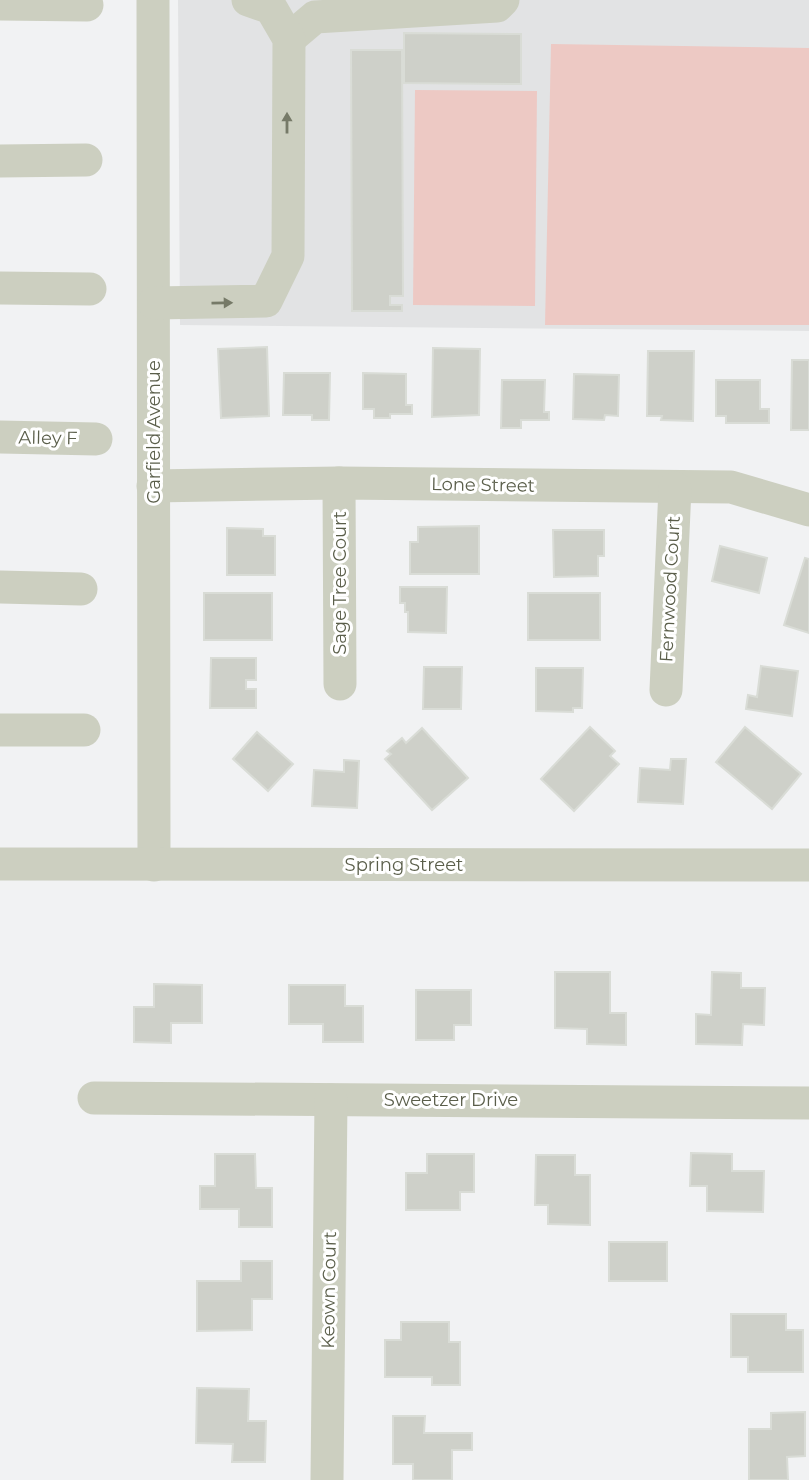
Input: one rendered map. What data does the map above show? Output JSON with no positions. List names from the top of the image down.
{
  "streets": {
    "street": [
      "Garfield Avenue",
      "Alley F",
      "Lone Street",
      "Sage Tree Court",
      "Fernwood Court",
      "Spring Street",
      "Sweetzer Drive",
      "Keown Court"
    ]
  },
  "crossings": [
    ["Garfield Avenue", "Lone Street"],
    ["Garfield Avenue", "Spring Street"],
    ["Lone Street", "Sage Tree Court"],
    ["Lone Street", "Fernwood Court"],
    ["Sweetzer Drive", "Keown Court"]
  ]
}
